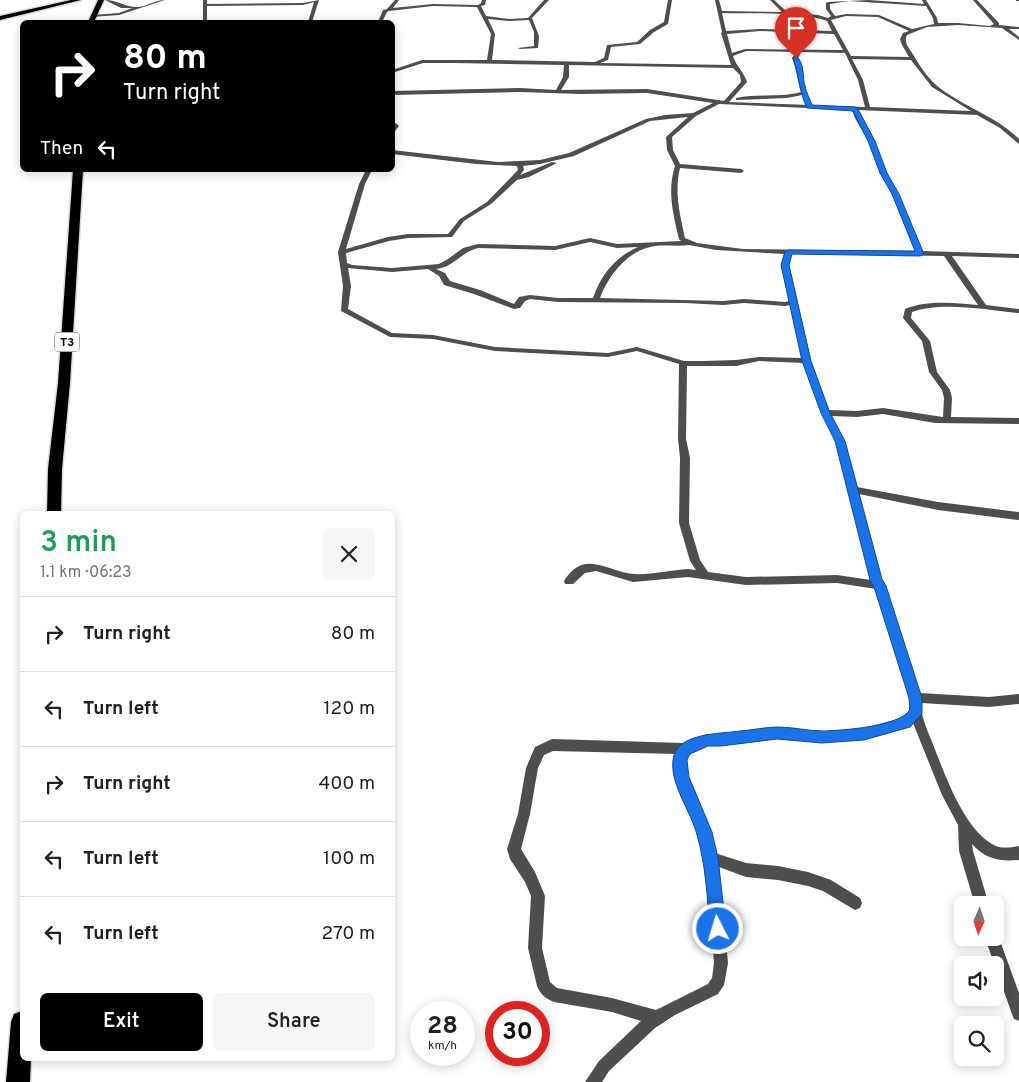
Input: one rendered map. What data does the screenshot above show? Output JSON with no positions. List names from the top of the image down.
{
  "streets": {
    "highway": ["T3"]
  },
  "north": "bottom",
  "page": {
    "turn": ["80 m", "Turn right"],
    "then": "Then",
    "heading": ["3 min", "1.1 km · 06:23"],
    "list": [
      {
        "name": "Turn right",
        "value": "80 m"
      },
      {
        "name": "Turn left",
        "value": "120 m"
      },
      {
        "name": "Turn right",
        "value": "400 m"
      },
      {
        "name": "Turn left",
        "value": "100 m"
      },
      {
        "name": "Turn left",
        "value": "270 m"
      }
    ],
    "buttons": ["Exit", "Share"],
    "speed": "28 km/h",
    "limit": "30"
  }
}
